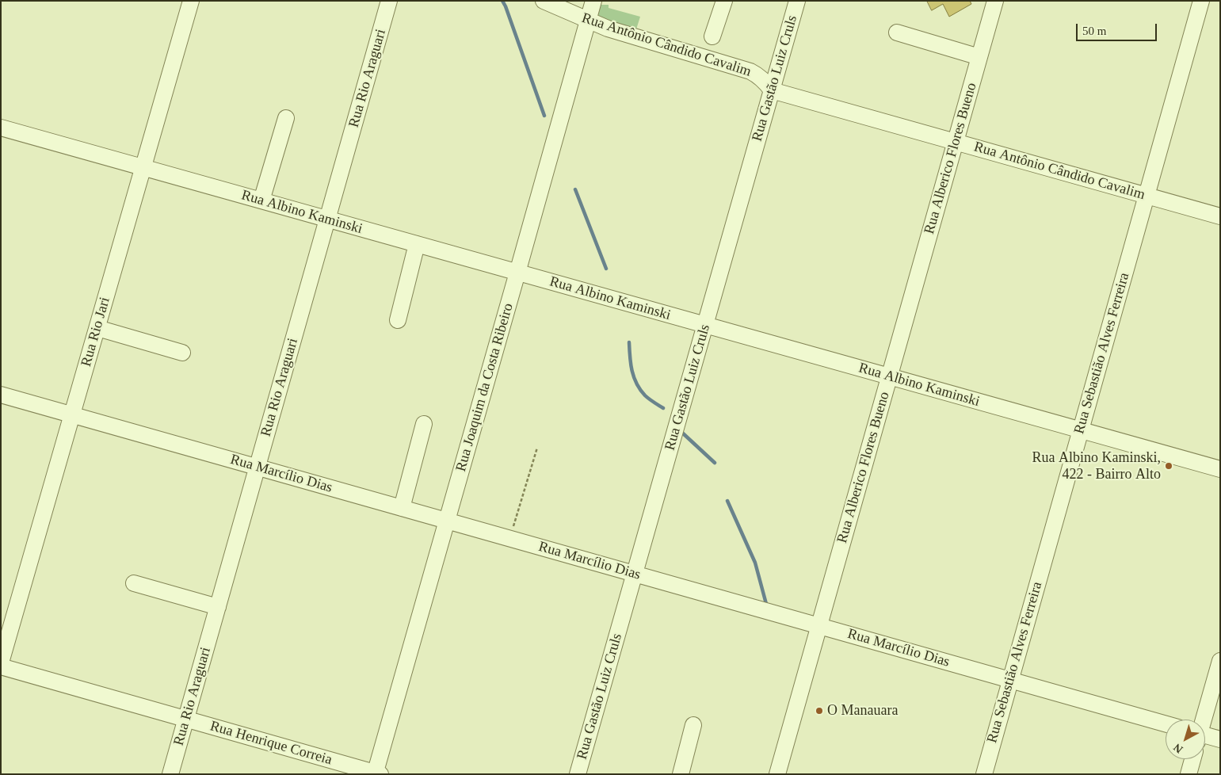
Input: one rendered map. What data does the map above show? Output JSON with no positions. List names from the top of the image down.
{
  "streets": {
    "street": [
      "Rua Antônio Cândido Cavalim",
      "Rua Rio Araguari",
      "Rua Gastão Luiz Cruls",
      "Rua Alberico Flores Bueno",
      "Rua Albino Kaminski",
      "Rua Rio Jari",
      "Rua Sebastião Alves Ferreira",
      "Rua Joaquim da Costa Ribeiro",
      "Rua Marcílio Dias",
      "Rua Henrique Correia"
    ]
  },
  "crossings": [
    ["Rua Antônio Cândido Cavalim", "Rua Gastão Luiz Cruls"],
    ["Rua Antônio Cândido Cavalim", "Rua Alberico Flores Bueno"],
    ["Rua Antônio Cândido Cavalim", "Rua Sebastião Alves Ferreira"],
    ["Rua Antônio Cândido Cavalim", "Rua Joaquim da Costa Ribeiro"],
    ["Rua Rio Araguari", "Rua Albino Kaminski"],
    ["Rua Rio Araguari", "Rua Marcílio Dias"],
    ["Rua Rio Araguari", "Rua Henrique Correia"],
    ["Rua Gastão Luiz Cruls", "Rua Albino Kaminski"],
    ["Rua Gastão Luiz Cruls", "Rua Marcílio Dias"],
    ["Rua Alberico Flores Bueno", "Rua Albino Kaminski"],
    ["Rua Alberico Flores Bueno", "Rua Marcílio Dias"],
    ["Rua Albino Kaminski", "Rua Rio Jari"],
    ["Rua Albino Kaminski", "Rua Sebastião Alves Ferreira"],
    ["Rua Albino Kaminski", "Rua Joaquim da Costa Ribeiro"],
    ["Rua Rio Jari", "Rua Marcílio Dias"],
    ["Rua Sebastião Alves Ferreira", "Rua Marcílio Dias"],
    ["Rua Joaquim da Costa Ribeiro", "Rua Marcílio Dias"],
    ["Rua Joaquim da Costa Ribeiro", "Rua Henrique Correia"]
  ],
  "places": ["Rua Albino Kaminski, 422 - Bairro Alto", "O Manauara"],
  "scale_bar": "50 m",
  "north": "bottom left"
}
